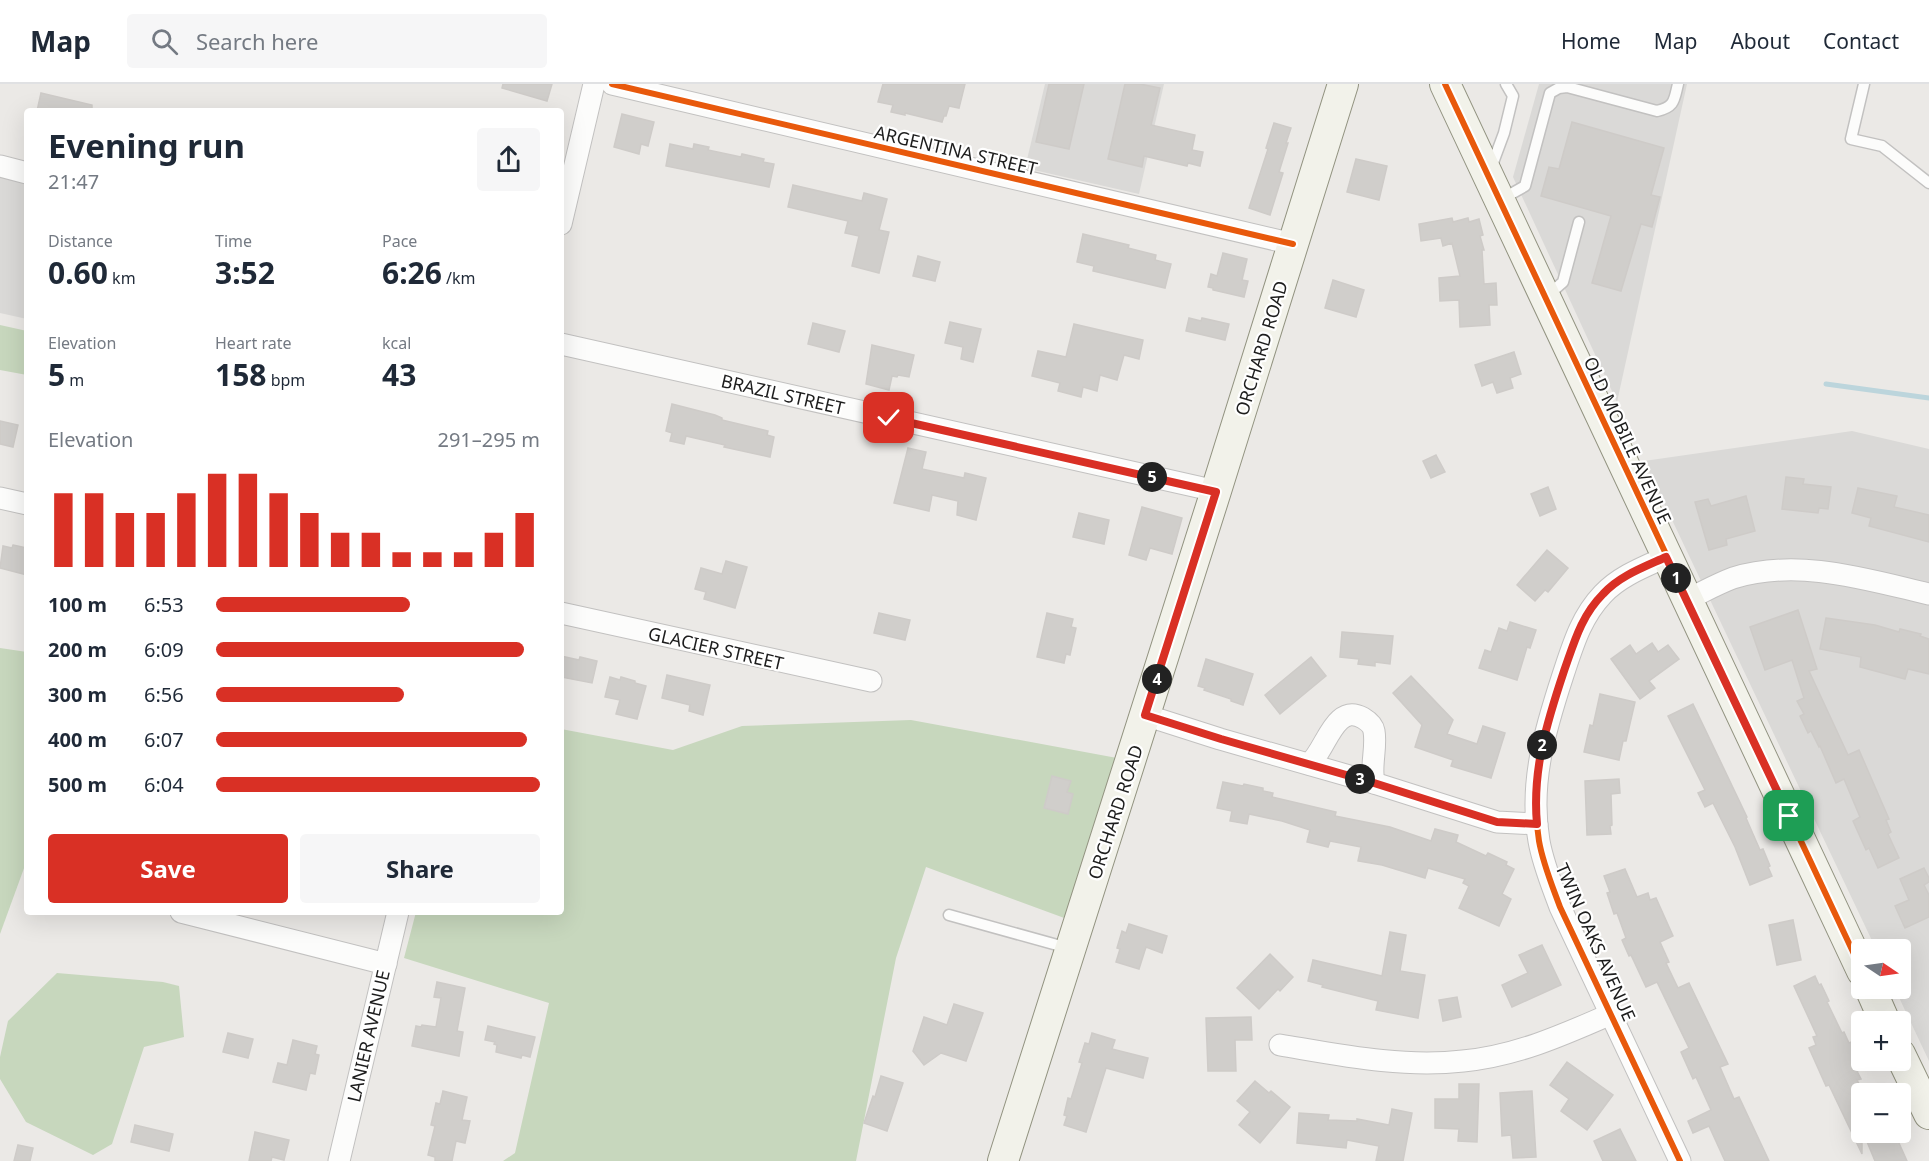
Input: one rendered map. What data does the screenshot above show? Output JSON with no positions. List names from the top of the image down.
{
  "streets": {
    "main road": ["ORCHARD ROAD", "OLD MOBILE AVENUE"],
    "street": [
      "ARGENTINA STREET",
      "BRAZIL STREET",
      "GLACIER STREET",
      "TWIN OAKS AVENUE",
      "LANIER AVENUE"
    ]
  },
  "crossings": [
    ["ARGENTINA STREET", "ORCHARD ROAD"],
    ["ORCHARD ROAD", "BRAZIL STREET"],
    ["OLD MOBILE AVENUE", "TWIN OAKS AVENUE"]
  ],
  "north": "right",
  "page": {
    "header": "Map",
    "search": "Search here",
    "nav": [
      "Home",
      "Map",
      "About",
      "Contact"
    ],
    "heading": ["Evening run", "21:47"],
    "stats": [
      ["Distance", "0.60 km"],
      ["Time", "3:52"],
      ["Pace", "6:26 /km"],
      ["Elevation", "5 m"],
      ["Heart rate", "158 bpm"],
      ["kcal", "43"]
    ],
    "chart": ["Elevation", "291–295 m"],
    "pins": [
      "5",
      "1",
      "4",
      "2",
      "3"
    ],
    "list": [
      {
        "name": "100 m",
        "note": "6:53"
      },
      {
        "name": "200 m",
        "note": "6:09"
      },
      {
        "name": "300 m",
        "note": "6:56"
      },
      {
        "name": "400 m",
        "note": "6:07"
      },
      {
        "name": "500 m",
        "note": "6:04"
      }
    ],
    "buttons": ["Save", "Share"],
    "map_buttons": ["+", "−"]
  }
}
